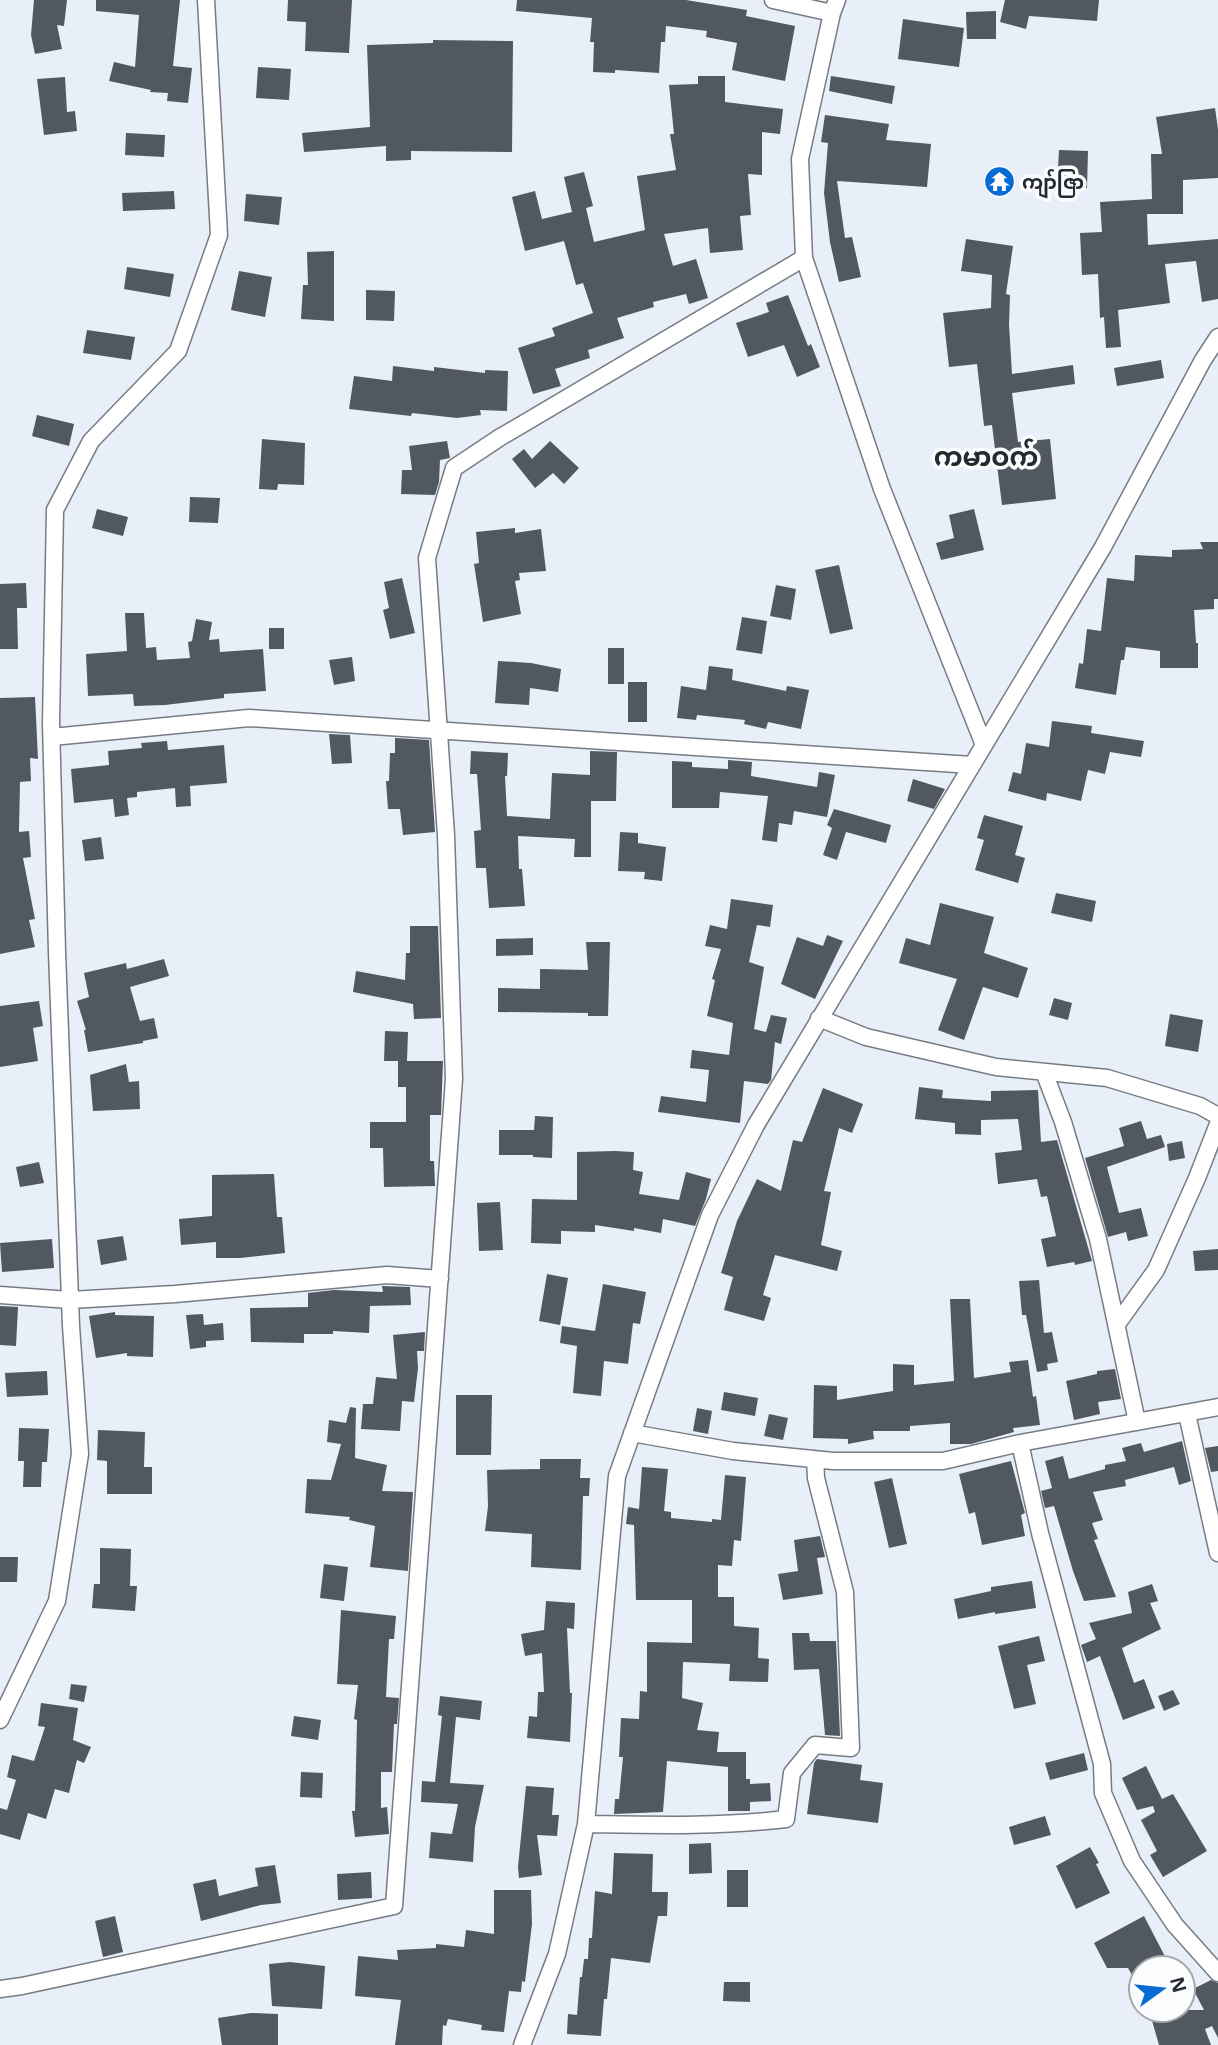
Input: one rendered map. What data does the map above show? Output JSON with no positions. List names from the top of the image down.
{
  "districts": ["ကမာဝက်"],
  "places": {
    "temple": ["ကျာ်ဇြာ"]
  },
  "north": "right"
}
